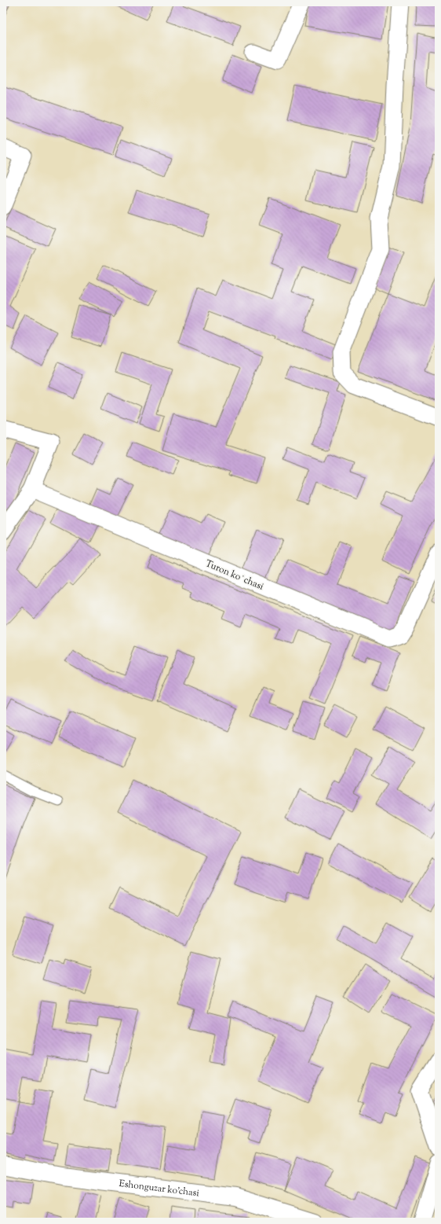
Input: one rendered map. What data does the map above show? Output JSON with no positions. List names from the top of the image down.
{
  "streets": {
    "street": ["Turon koʻchasi", "Eshonguzar ko'chasi"]
  }
}
